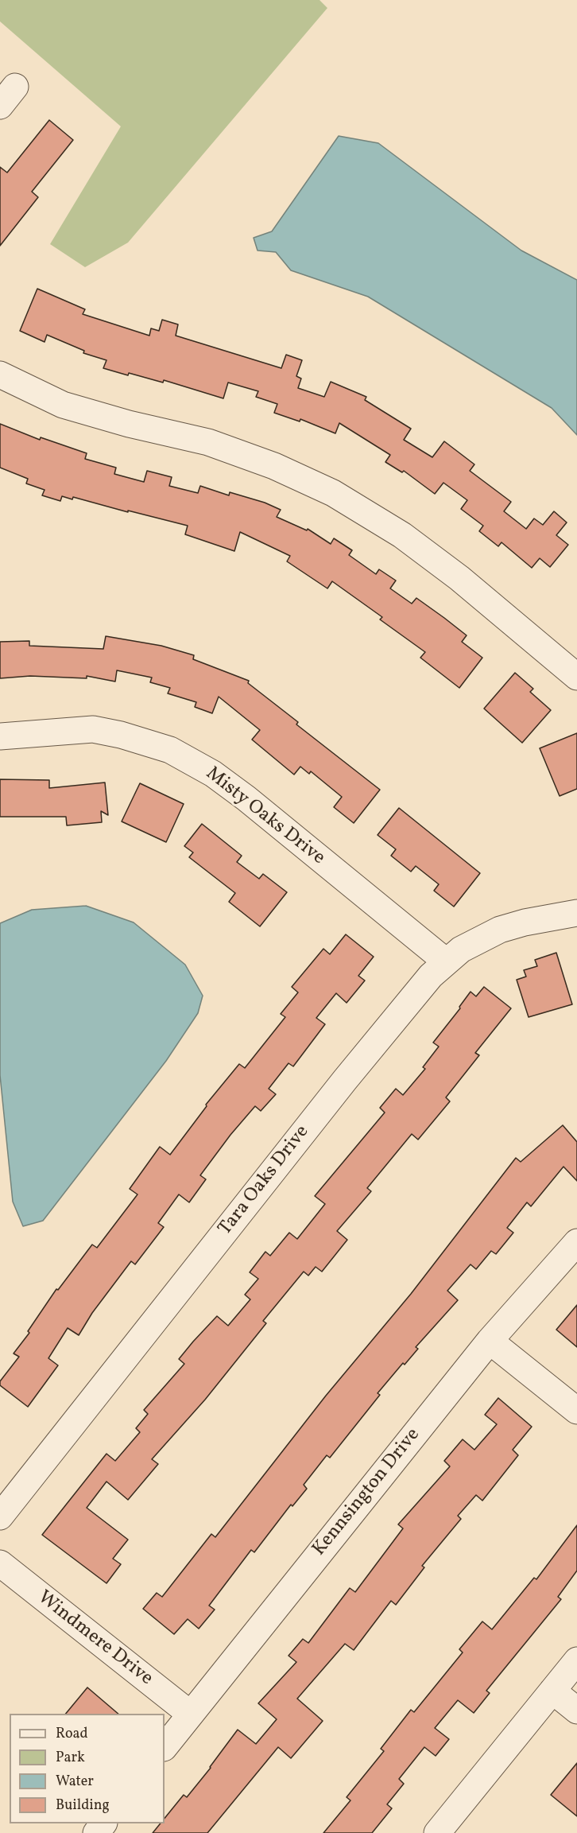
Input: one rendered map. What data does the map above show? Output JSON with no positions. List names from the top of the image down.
{
  "streets": {
    "street": [
      "Misty Oaks Drive",
      "Tara Oaks Drive",
      "Kennsington Drive",
      "Windmere Drive"
    ]
  },
  "crossings": [
    ["Misty Oaks Drive", "Tara Oaks Drive"],
    ["Kennsington Drive", "Windmere Drive"]
  ],
  "legend": [
    "Road",
    "Park",
    "Water",
    "Building"
  ]
}
